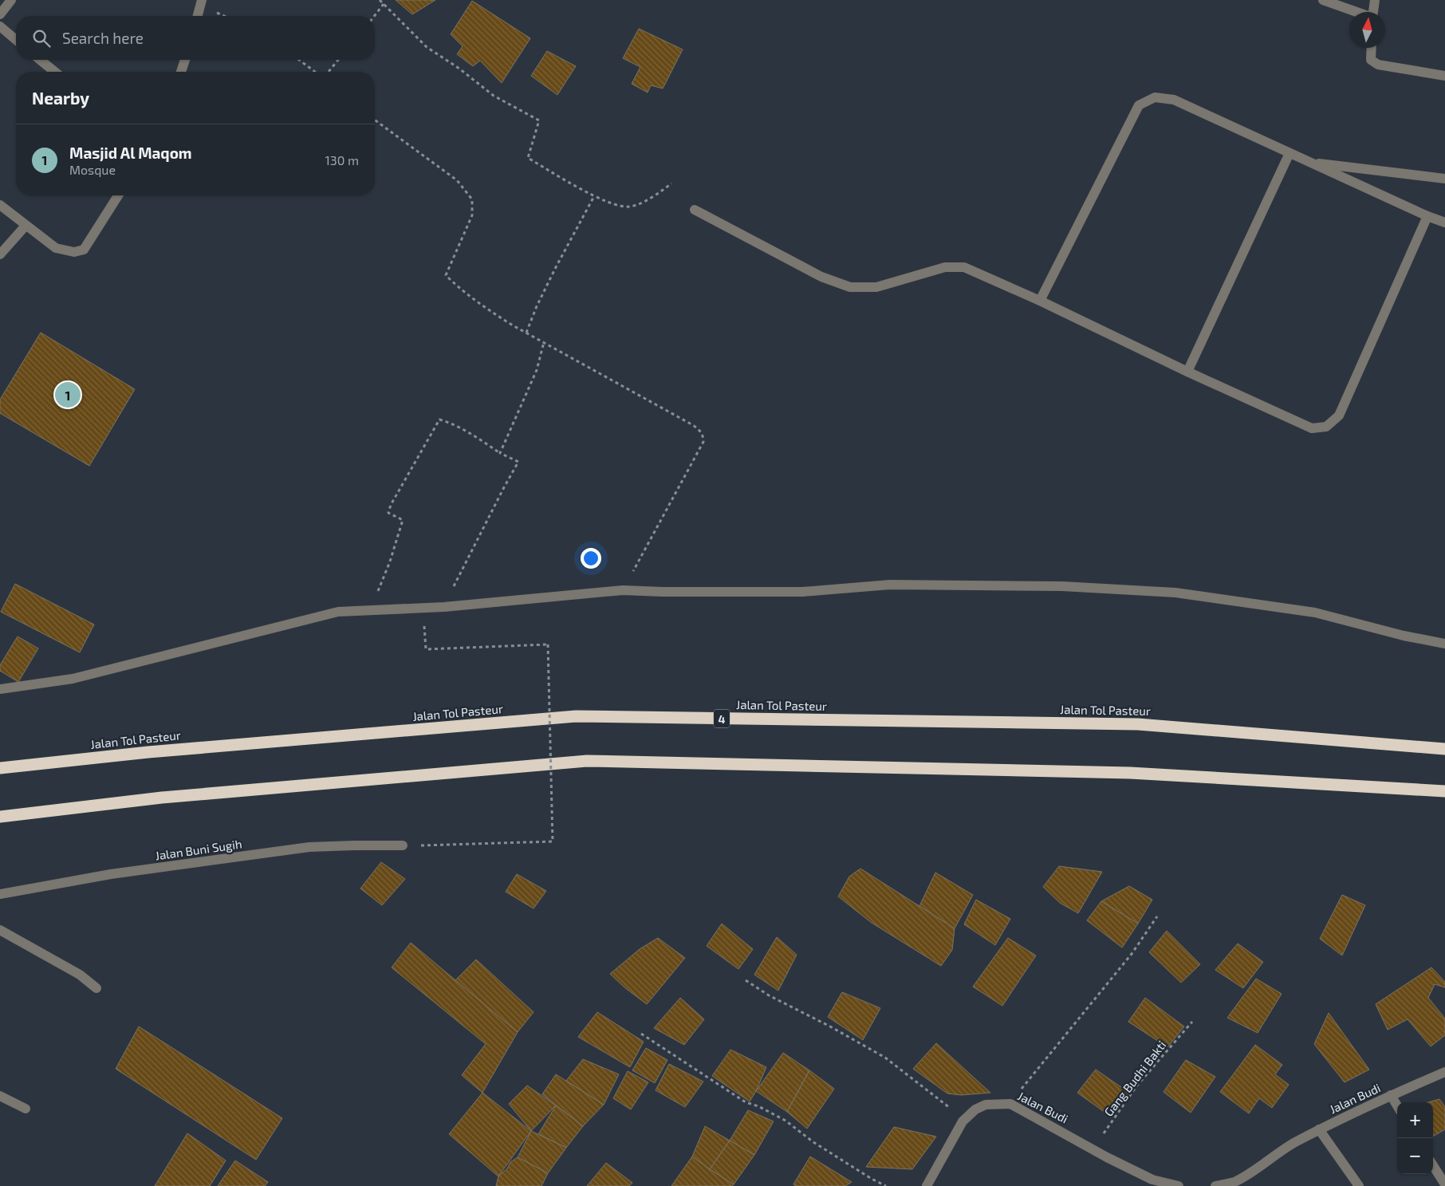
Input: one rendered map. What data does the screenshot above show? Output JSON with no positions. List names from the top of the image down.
{
  "streets": {
    "highway": ["Jalan Tol Pasteur", "4"],
    "street": ["Jalan Buni Sugih", "Jalan Budi"],
    "path": ["Gang Budhi Bakti"]
  },
  "crossings": [
    ["Gang Budhi Bakti", "Jalan Budi"]
  ],
  "north": "top",
  "page": {
    "search": "Search here",
    "heading": "Nearby",
    "list": [
      {
        "mark": "1",
        "name": "Masjid Al Maqom",
        "note": "Mosque",
        "value": "130 m"
      }
    ],
    "pins": "1",
    "map_buttons": ["+", "−"]
  }
}
